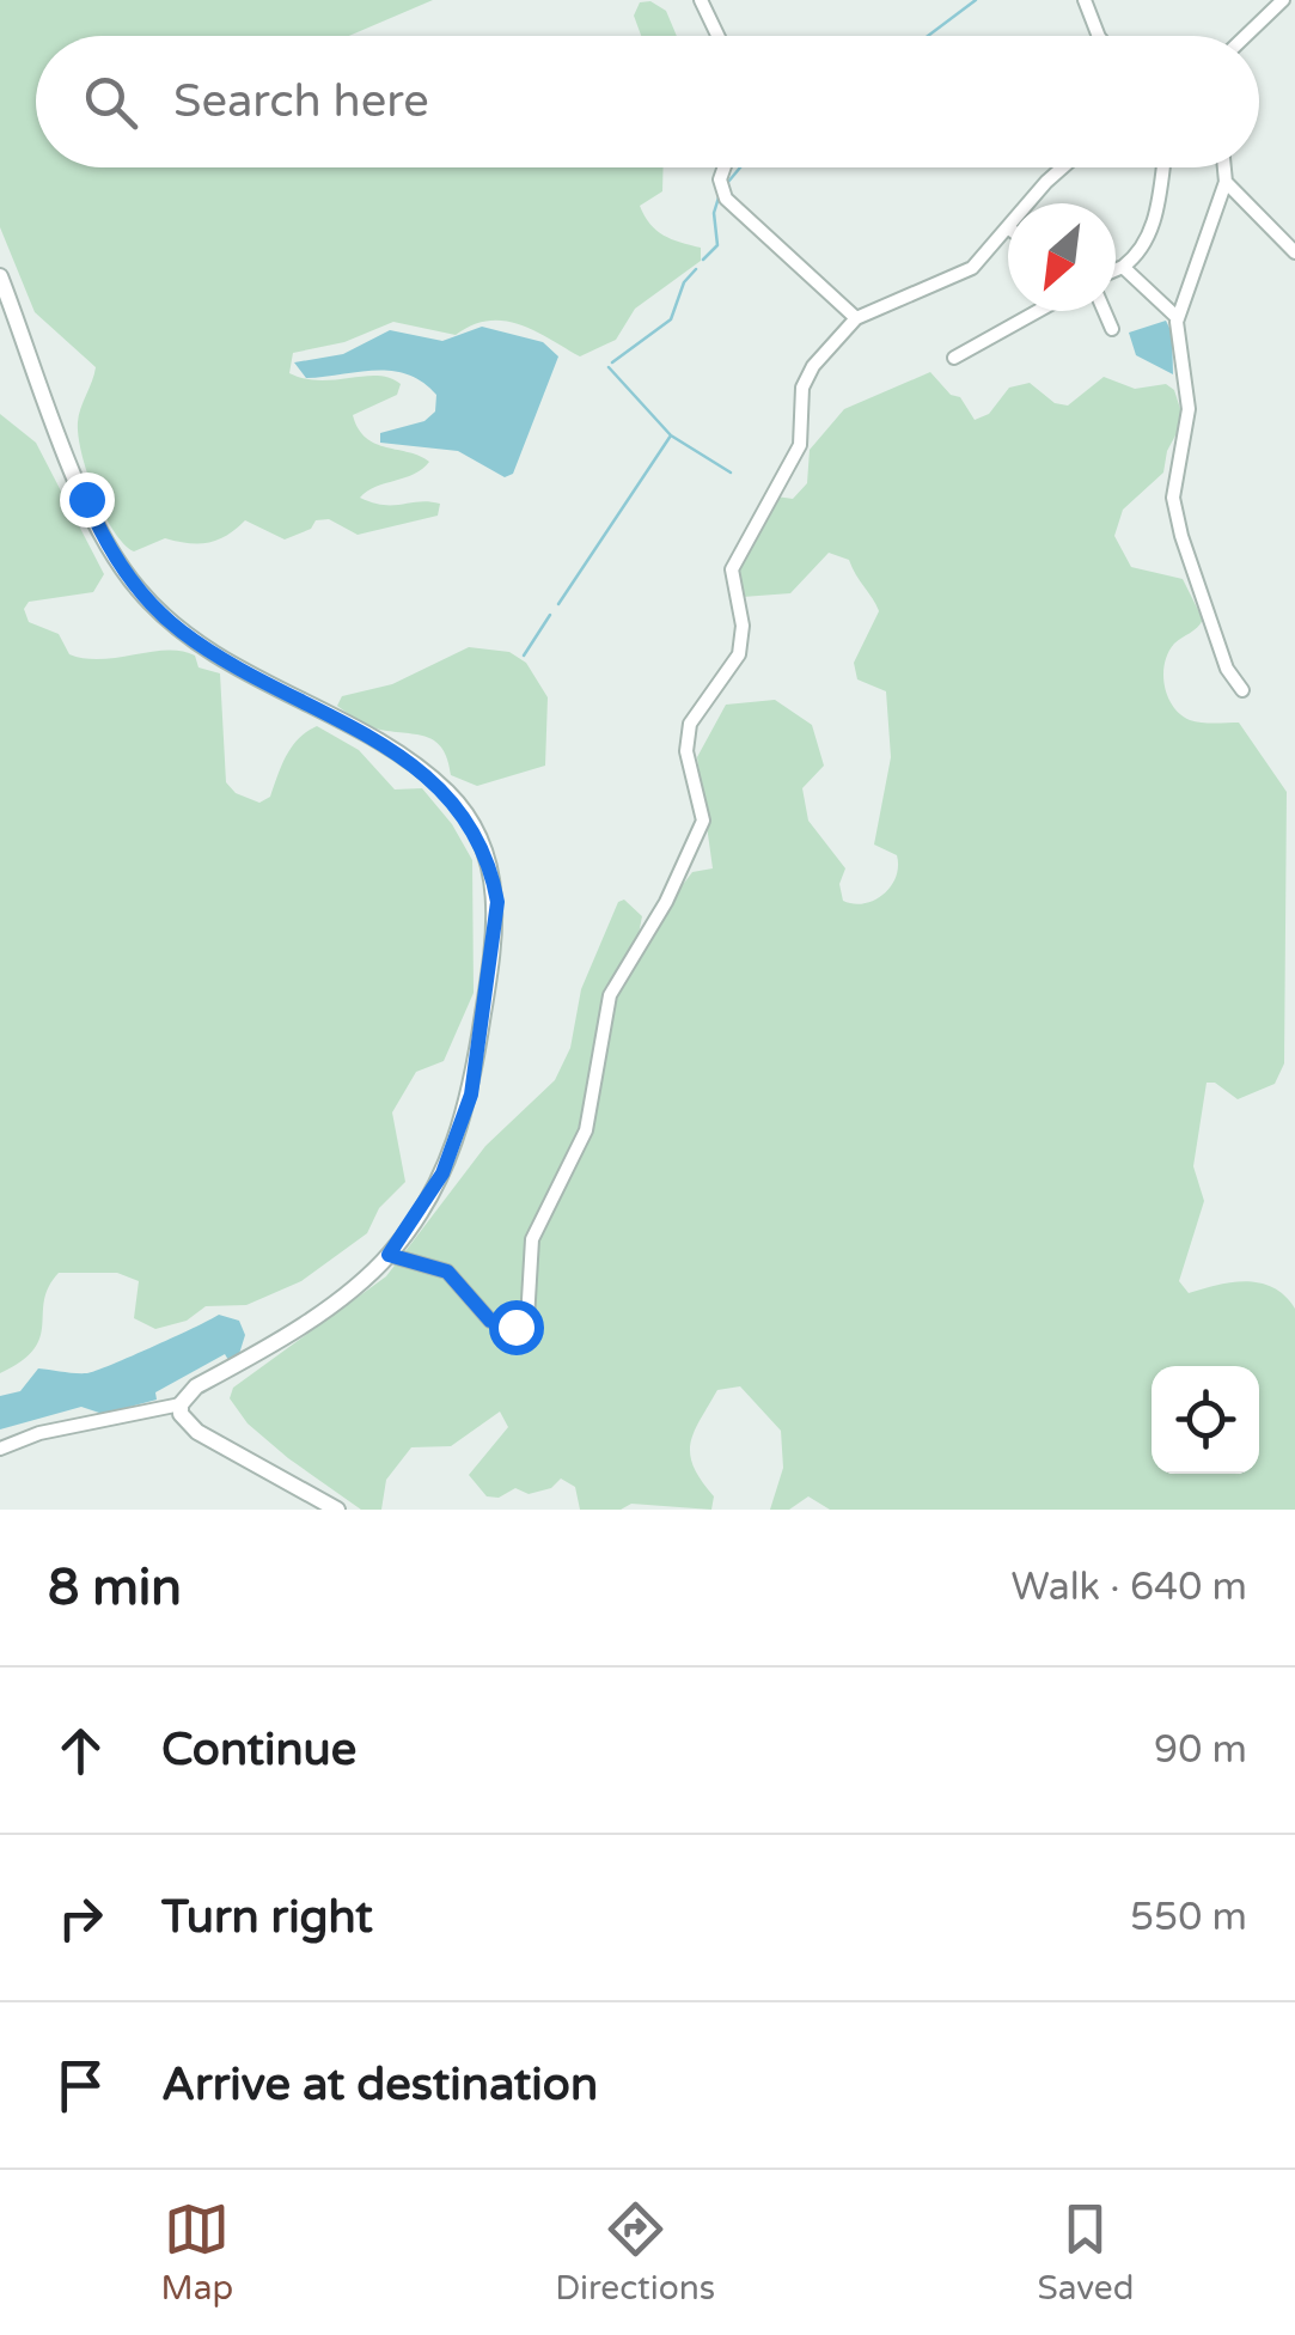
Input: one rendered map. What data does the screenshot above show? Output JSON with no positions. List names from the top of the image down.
{
  "north": "bottom left",
  "page": {
    "search": "Search here",
    "heading": ["8 min", "Walk · 640 m"],
    "list": [
      ["Continue", "90 m"],
      ["Turn right", "550 m"],
      "Arrive at destination"
    ],
    "nav": ["Map", "Directions", "Saved"]
  }
}
